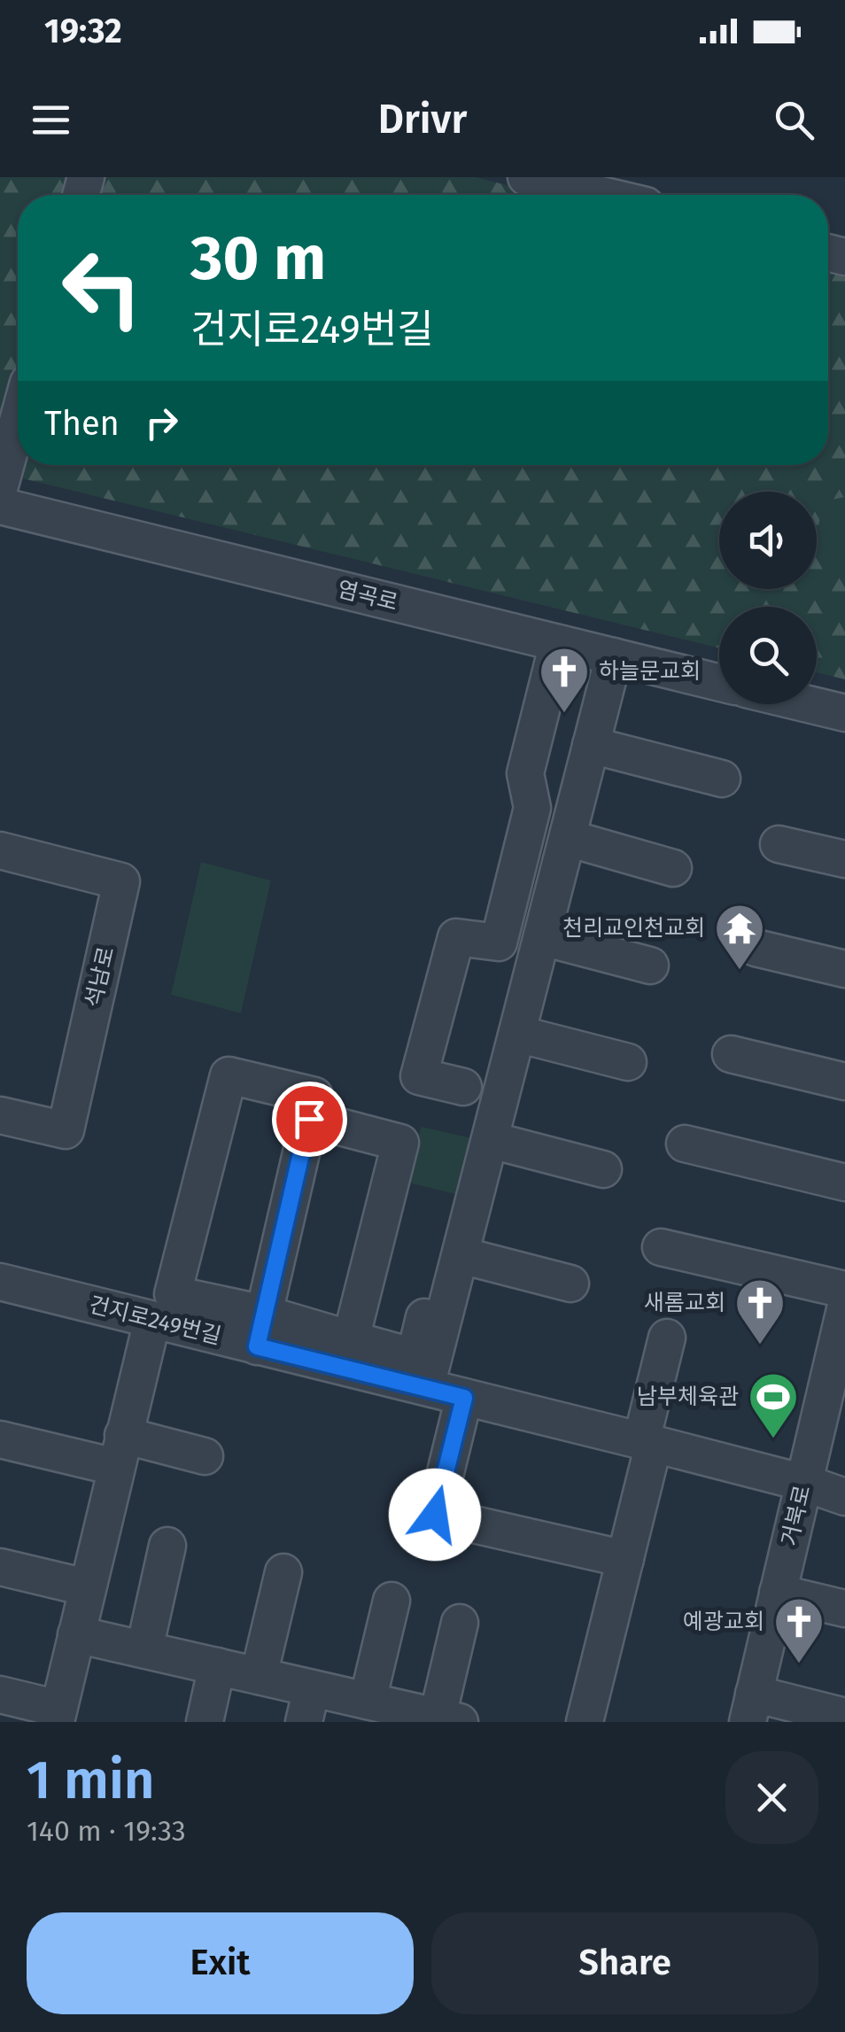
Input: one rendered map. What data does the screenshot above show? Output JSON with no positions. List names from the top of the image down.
{
  "streets": {
    "street": [
      "염곡로",
      "석남로",
      "건지로249번길",
      "거북로"
    ]
  },
  "crossings": [
    ["건지로249번길", "거북로"]
  ],
  "places": {
    "church": ["하늘문교회", "새롬교회", "예광교회"],
    "temple": ["천리교인천교회"],
    "sports": ["남부체육관"]
  },
  "page": {
    "status": "19:32",
    "header": "Drivr",
    "turn": ["30 m", "건지로249번길"],
    "then": "Then",
    "heading": ["1 min", "140 m · 19:33"],
    "buttons": ["Exit", "Share"]
  }
}
